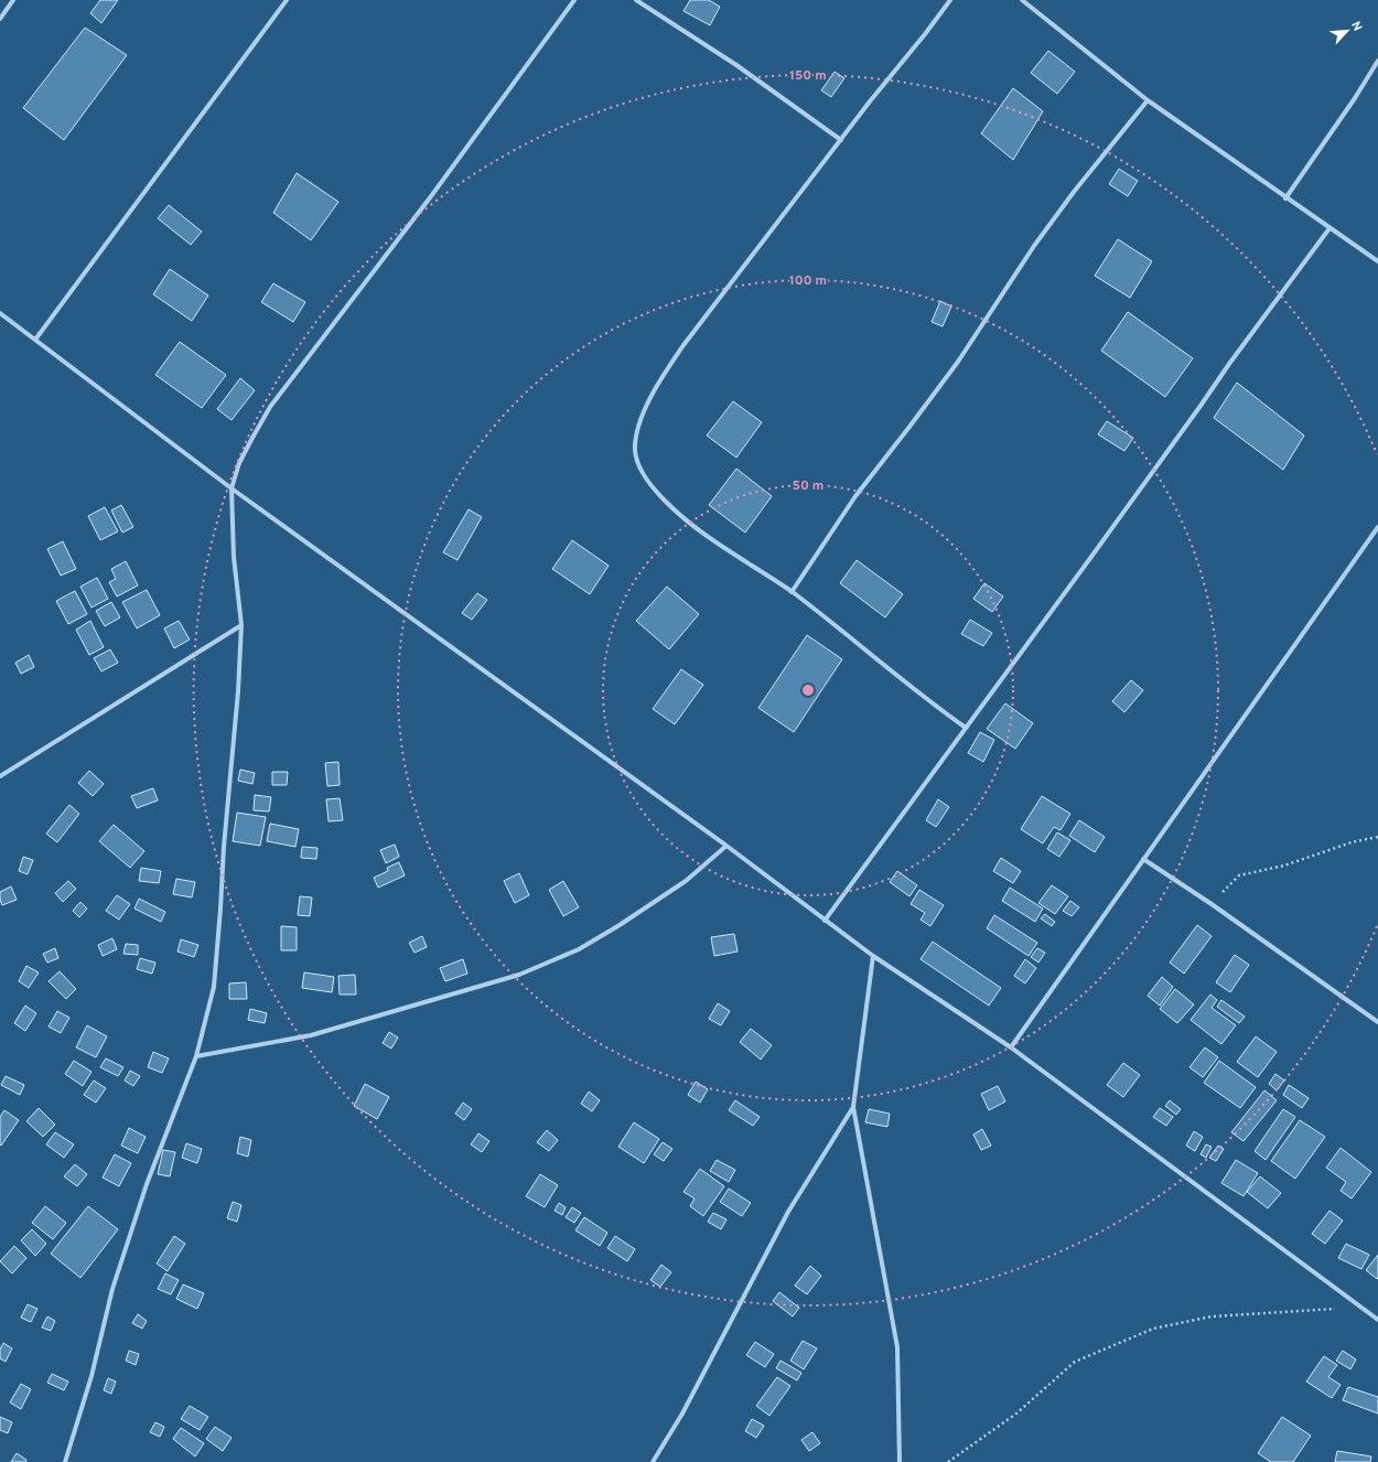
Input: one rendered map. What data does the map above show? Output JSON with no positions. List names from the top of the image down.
{
  "north": "top right",
  "rings": ["150 m", "100 m", "50 m"]
}
